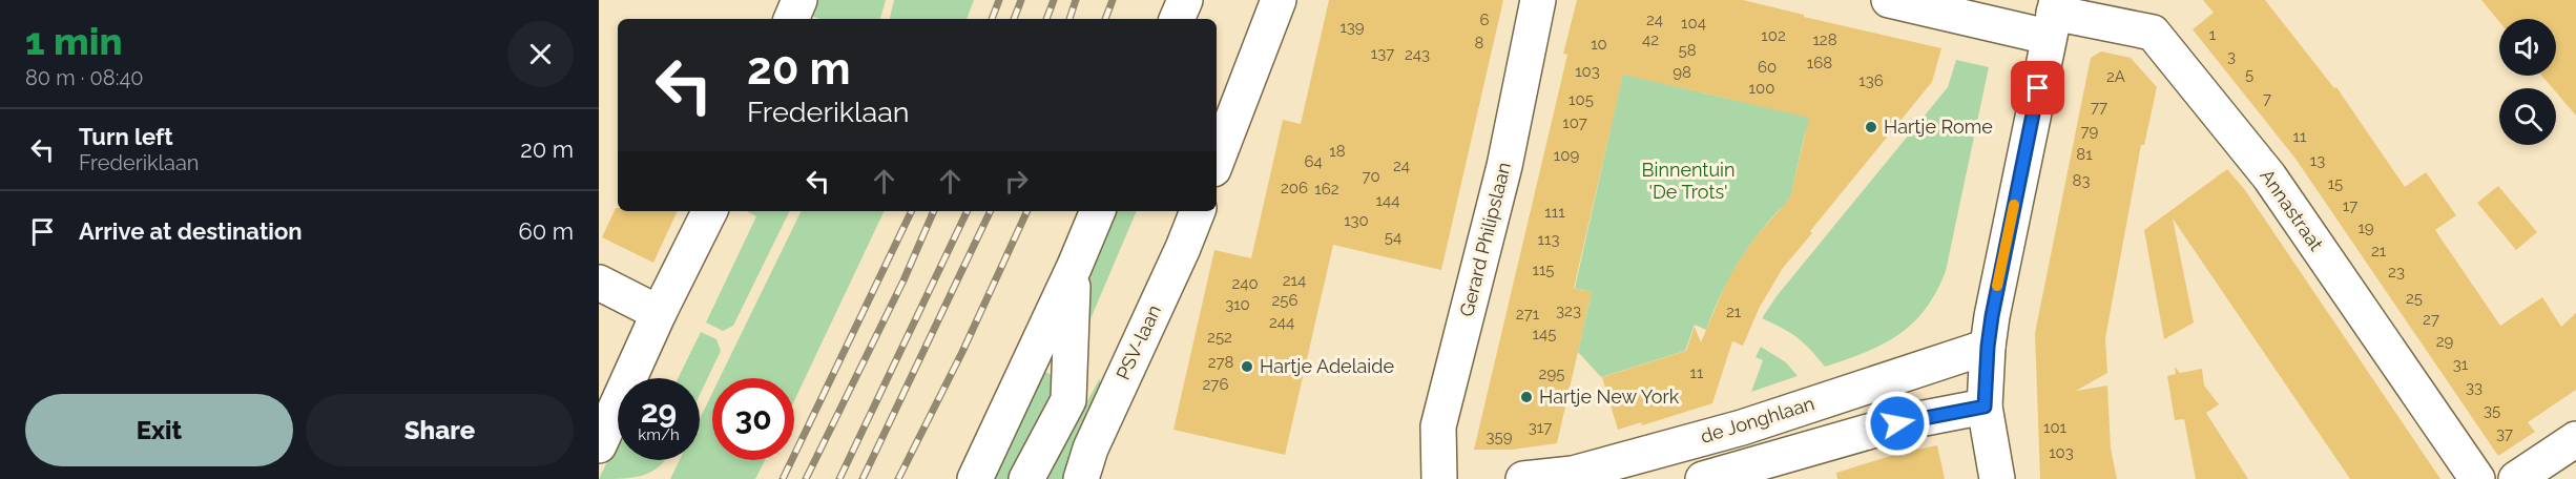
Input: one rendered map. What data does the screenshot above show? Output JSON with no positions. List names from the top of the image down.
{
  "streets": {
    "street": [
      "Annastraat",
      "Gerard Philipslaan",
      "PSV-laan",
      "de Jonghlaan"
    ]
  },
  "parks": ["Binnentuin 'De Trots'"],
  "places": ["Hartje Rome", "Hartje Adelaide", "Hartje New York"],
  "house_numbers": [
    "6",
    "24",
    "104",
    "139",
    "1",
    "102",
    "42",
    "128",
    "8",
    "10",
    "58",
    "137",
    "243",
    "3",
    "168",
    "60",
    "103",
    "98",
    "5",
    "2A",
    "136",
    "100",
    "7",
    "105",
    "77",
    "107",
    "79",
    "11",
    "18",
    "81",
    "109",
    "13",
    "64",
    "24",
    "70",
    "83",
    "15",
    "206",
    "162",
    "144",
    "17",
    "111",
    "130",
    "19",
    "54",
    "113",
    "21",
    "115",
    "23",
    "214",
    "240",
    "25",
    "256",
    "310",
    "323",
    "21",
    "271",
    "27",
    "244",
    "145",
    "252",
    "29",
    "278",
    "31",
    "11",
    "295",
    "276",
    "33",
    "35",
    "317",
    "101",
    "37",
    "359",
    "103"
  ],
  "page": {
    "heading": ["1 min", "80 m · 08:40"],
    "turn": ["20 m", "Frederiklaan"],
    "list": [
      {
        "name": "Turn left",
        "note": "Frederiklaan",
        "value": "20 m"
      },
      {
        "name": "Arrive at destination",
        "value": "60 m"
      }
    ],
    "speed": "29 km/h",
    "limit": "30",
    "buttons": ["Exit", "Share"]
  }
}
